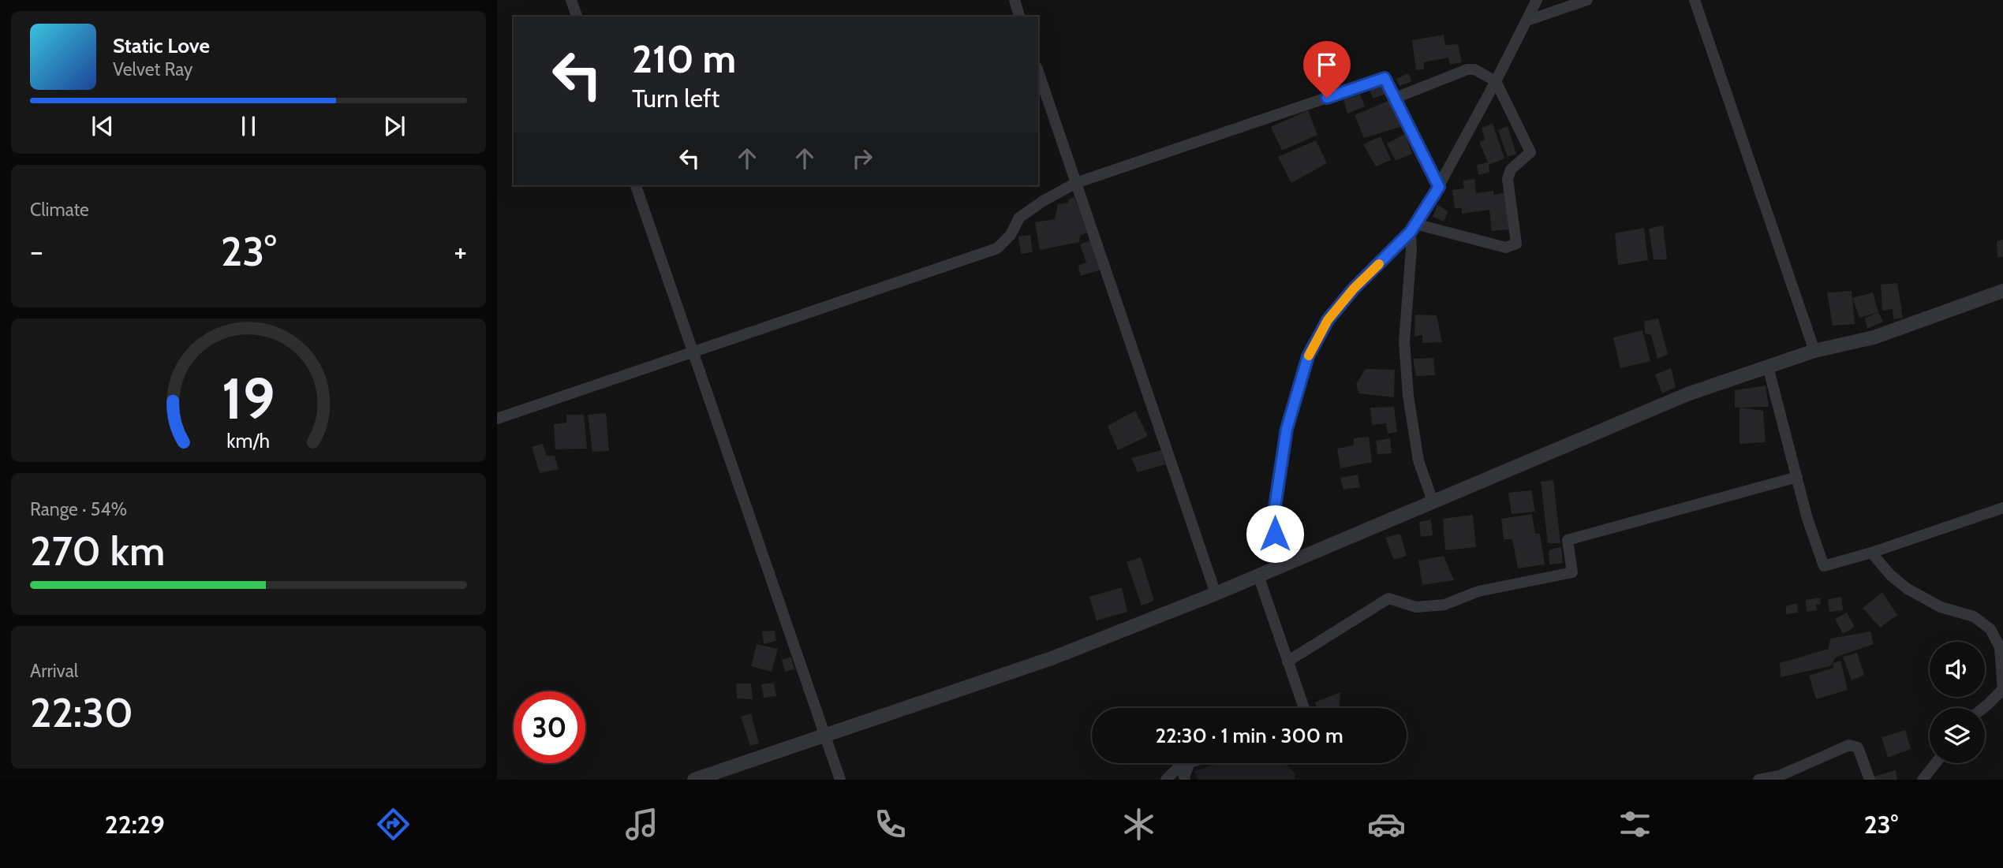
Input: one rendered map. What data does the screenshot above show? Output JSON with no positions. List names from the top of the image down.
{
  "page": {
    "turn": ["210 m", "Turn left"],
    "song": ["Static Love", "Velvet Ray"],
    "tile": [
      "Climate",
      ["Range · 54%", "270 km"],
      ["Arrival", "22:30"]
    ],
    "heat": ["−", "23°", "+"],
    "limit": "30",
    "trip": "22:30 · 1 min · 300 m",
    "tabs": ["22:29", "23°"],
    "gauge": ["19", "km/h"]
  }
}
